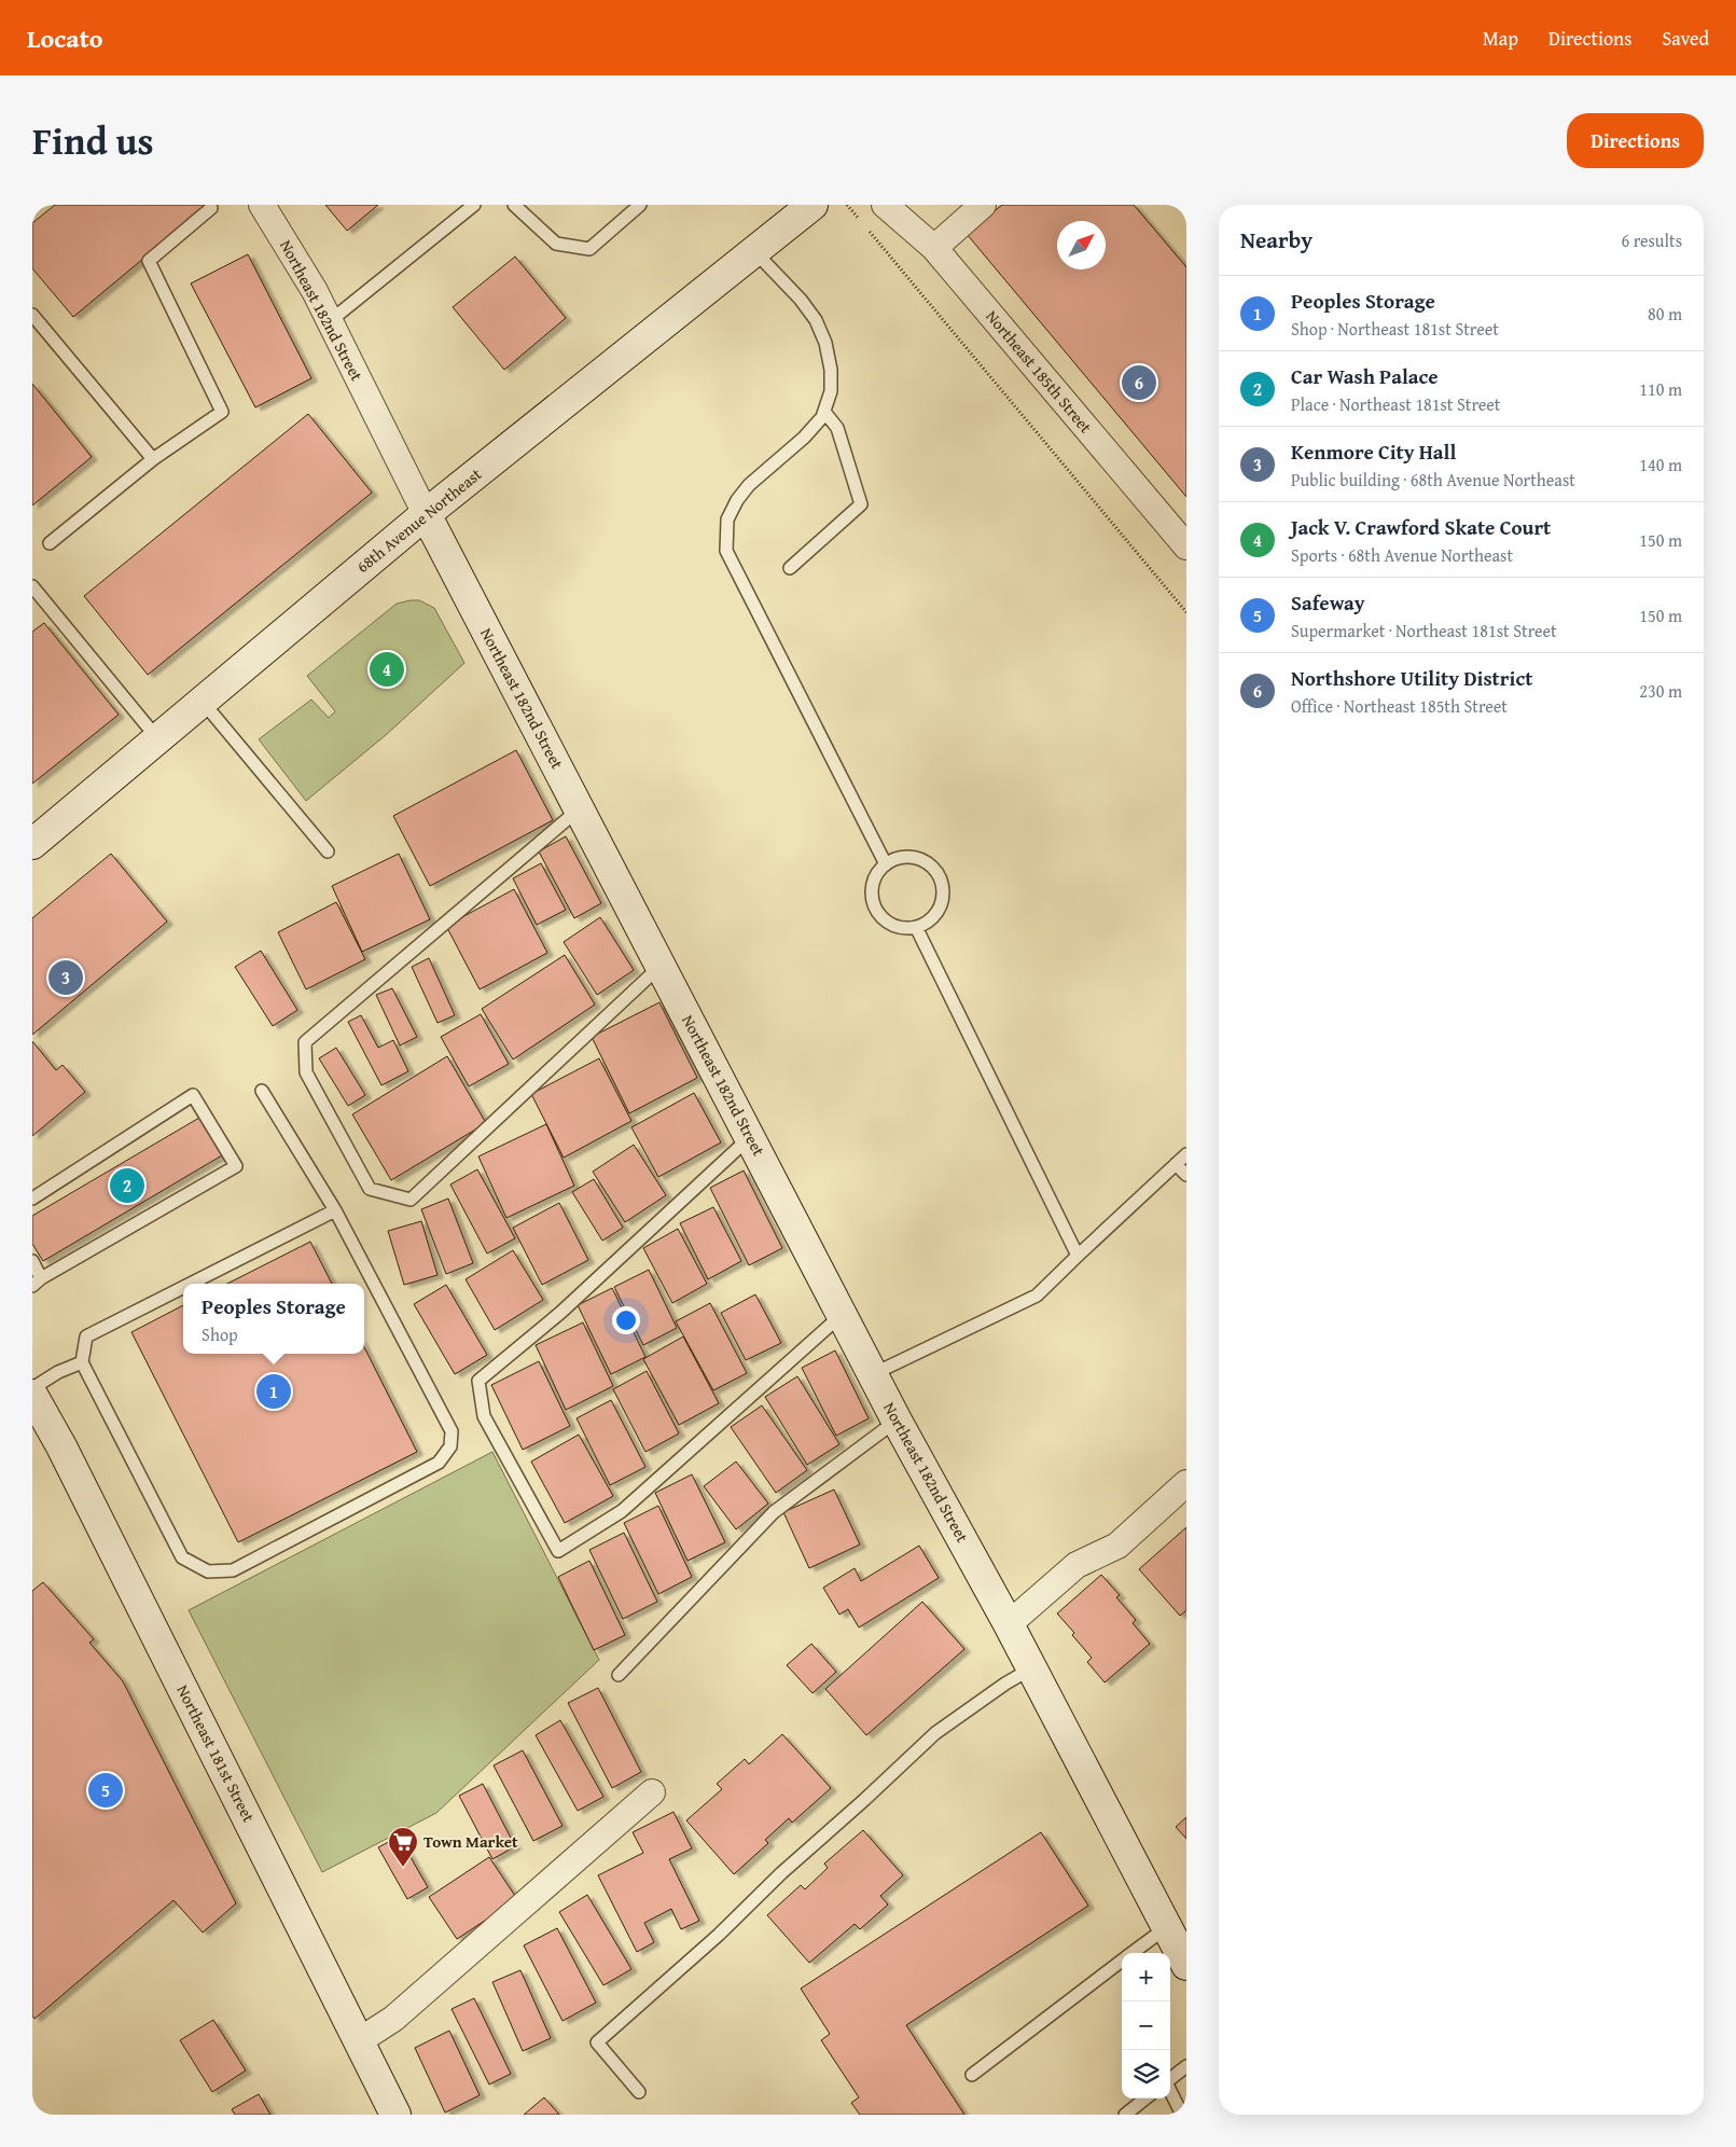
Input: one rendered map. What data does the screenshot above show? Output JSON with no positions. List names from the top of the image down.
{
  "streets": {
    "street": [
      "Northeast 182nd Street",
      "Northeast 185th Street",
      "68th Avenue Northeast",
      "Northeast 181st Street"
    ]
  },
  "crossings": [
    ["Northeast 182nd Street", "68th Avenue Northeast"]
  ],
  "places": {
    "supermarket": ["Town Market"]
  },
  "north": "top right",
  "page": {
    "header": "Locato",
    "nav": ["Map", "Directions", "Saved"],
    "title": "Find us",
    "buttons": "Directions",
    "heading": ["Nearby", "6 results"],
    "list": [
      {
        "mark": "1",
        "name": "Peoples Storage",
        "note": "Shop · Northeast 181st Street",
        "value": "80 m"
      },
      {
        "mark": "2",
        "name": "Car Wash Palace",
        "note": "Place · Northeast 181st Street",
        "value": "110 m"
      },
      {
        "mark": "3",
        "name": "Kenmore City Hall",
        "note": "Public building · 68th Avenue Northeast",
        "value": "140 m"
      },
      {
        "mark": "4",
        "name": "Jack V. Crawford Skate Court",
        "note": "Sports · 68th Avenue Northeast",
        "value": "150 m"
      },
      {
        "mark": "5",
        "name": "Safeway",
        "note": "Supermarket · Northeast 181st Street",
        "value": "150 m"
      },
      {
        "mark": "6",
        "name": "Northshore Utility District",
        "note": "Office · Northeast 185th Street",
        "value": "230 m"
      }
    ],
    "pins": [
      "6",
      "4",
      "3",
      "2",
      "1",
      "5"
    ],
    "popup": ["Peoples Storage", "Shop"],
    "map_buttons": ["+", "−"]
  }
}
